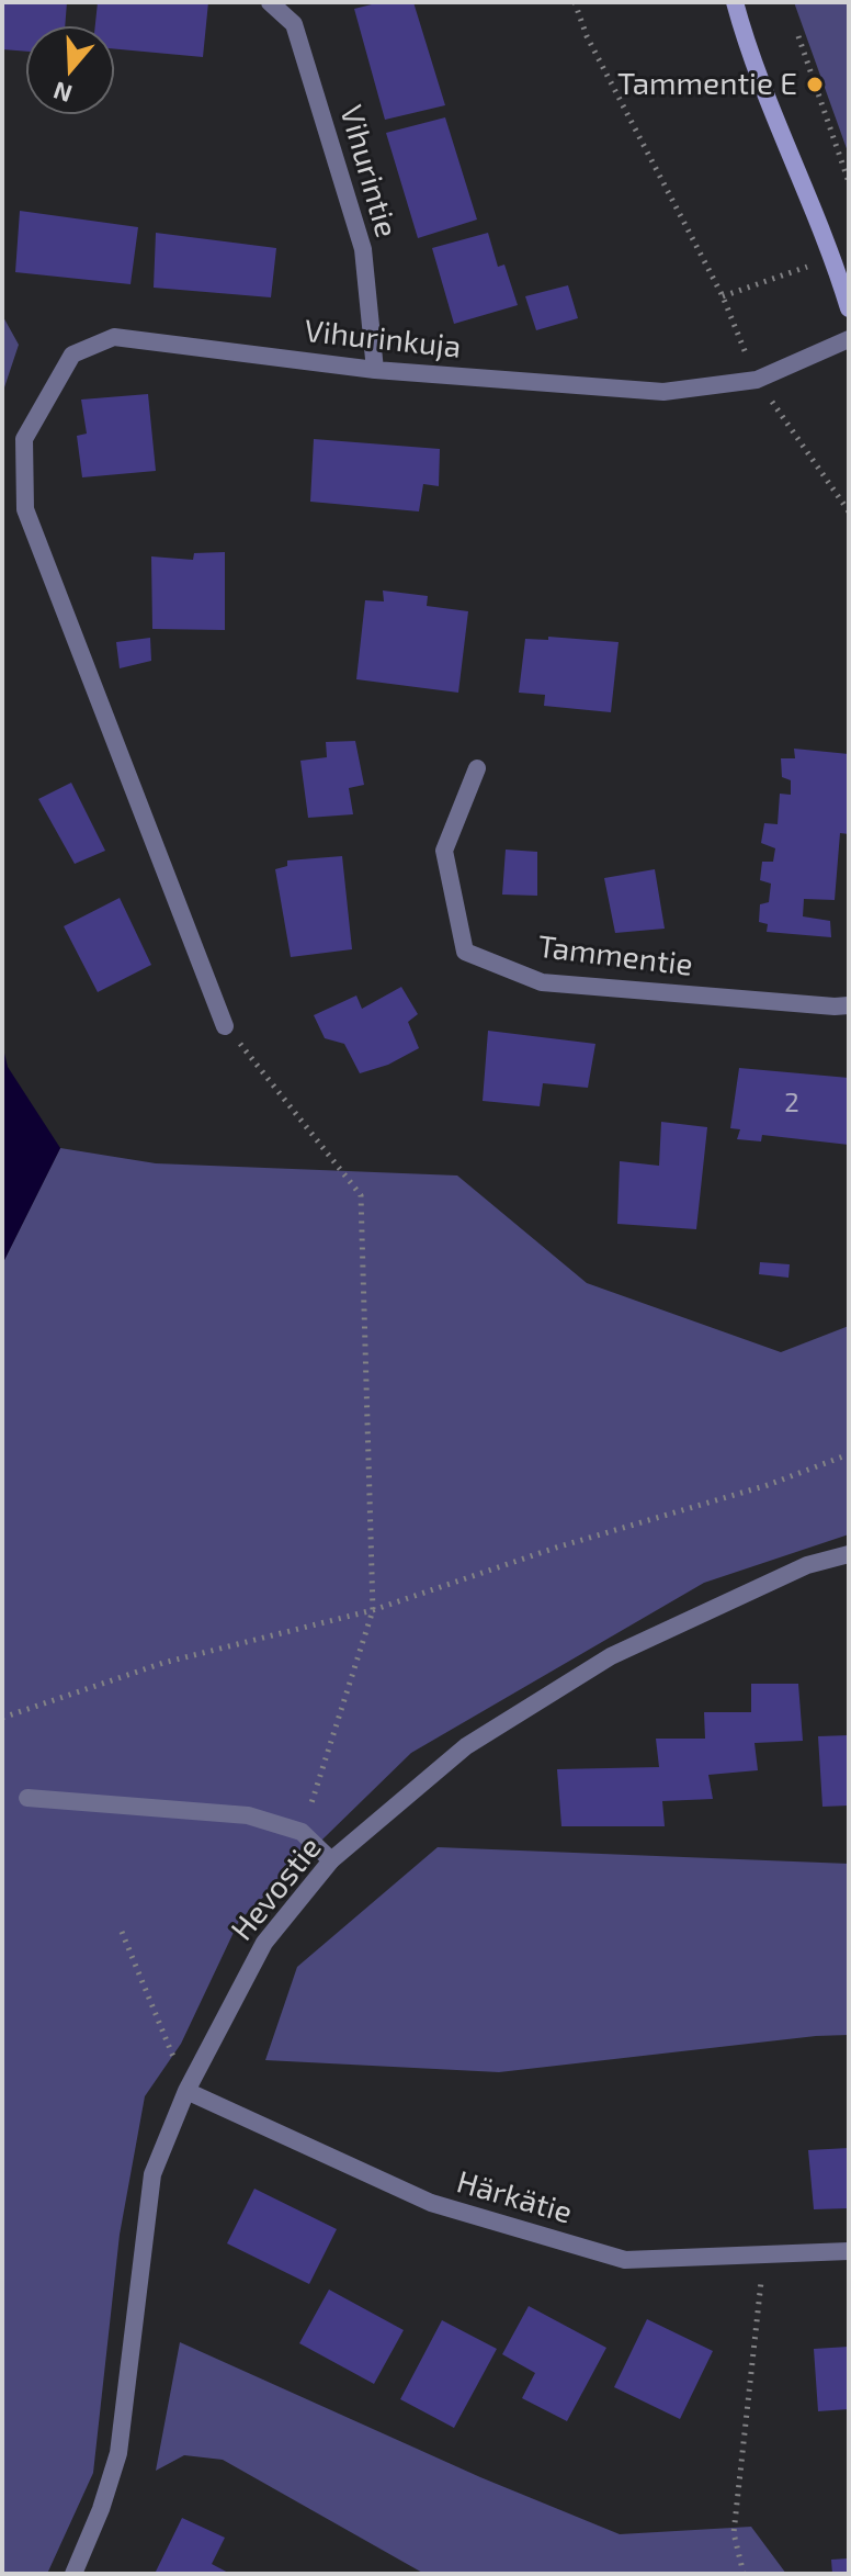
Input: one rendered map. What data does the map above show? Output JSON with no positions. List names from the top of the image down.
{
  "streets": {
    "street": [
      "Vihurintie",
      "Vihurinkuja",
      "Tammentie",
      "Hevostie",
      "Härkätie"
    ]
  },
  "crossings": [
    ["Vihurintie", "Vihurinkuja"],
    ["Hevostie", "Härkätie"]
  ],
  "places": ["Tammentie E"],
  "house_numbers": ["2"],
  "north": "bottom"
}
